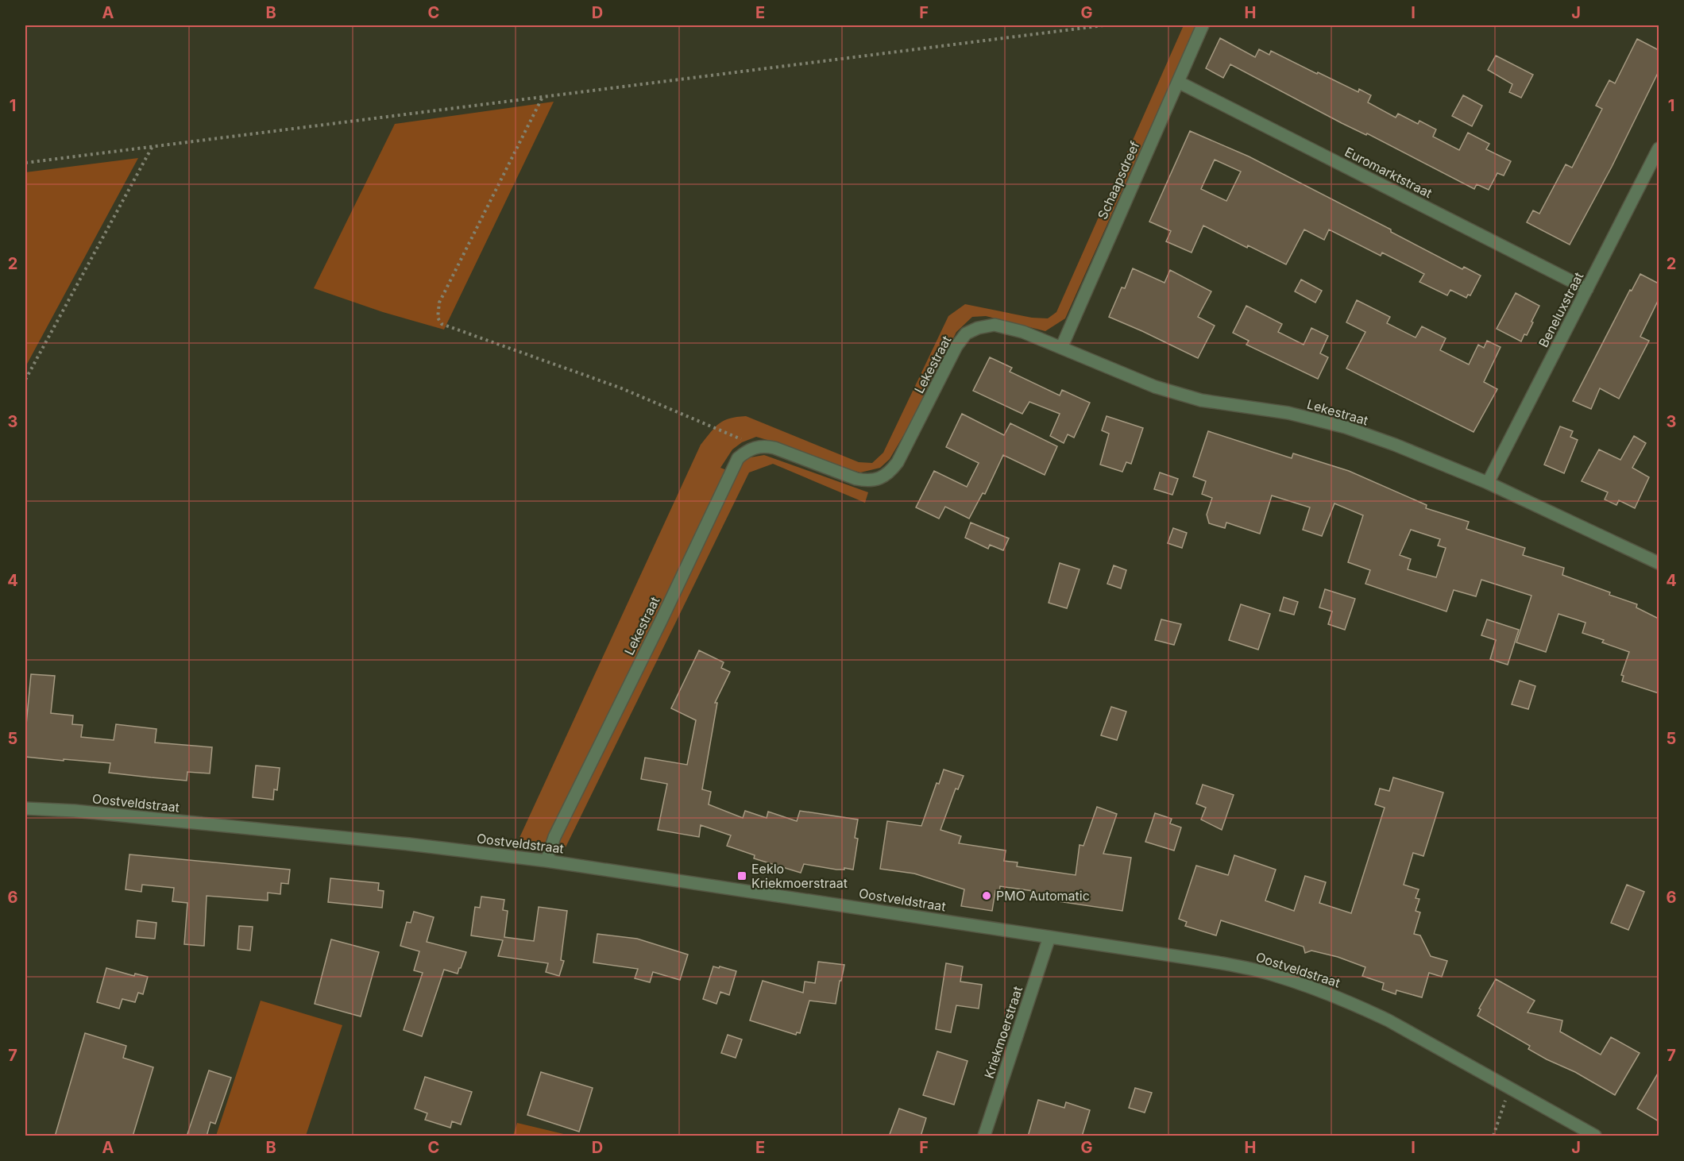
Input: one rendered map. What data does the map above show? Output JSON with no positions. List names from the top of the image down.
{
  "streets": {
    "street": [
      "Euromarktstraat",
      "Schaapsdreef",
      "Beneluxstraat",
      "Lekestraat",
      "Oostveldstraat",
      "Kriekmoerstraat"
    ]
  },
  "crossings": [
    ["Euromarktstraat", "Schaapsdreef"],
    ["Euromarktstraat", "Beneluxstraat"],
    ["Schaapsdreef", "Lekestraat"],
    ["Beneluxstraat", "Lekestraat"],
    ["Lekestraat", "Oostveldstraat"],
    ["Oostveldstraat", "Kriekmoerstraat"]
  ],
  "places": {
    "transit": ["Eeklo Kriekmoerstraat"],
    "other": ["PMO Automatic"]
  },
  "grid": {
    "columns": [
      "A",
      "B",
      "C",
      "D",
      "E",
      "F",
      "G",
      "H",
      "I",
      "J"
    ],
    "rows": [
      "1",
      "2",
      "3",
      "4",
      "5",
      "6",
      "7"
    ]
  }
}
